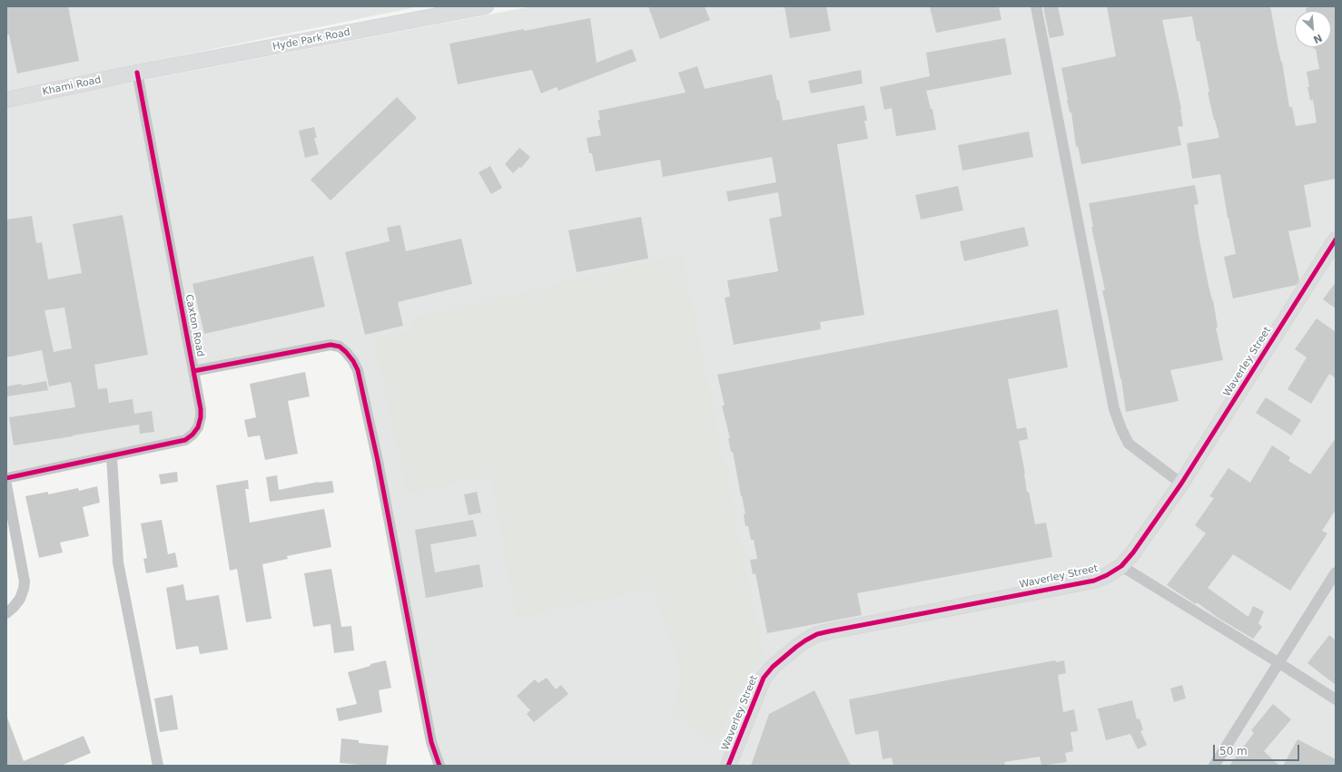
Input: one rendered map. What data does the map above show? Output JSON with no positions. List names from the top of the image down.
{
  "streets": {
    "street": [
      "Hyde Park Road",
      "Khami Road",
      "Caxton Road",
      "Waverley Street"
    ]
  },
  "crossings": [
    ["Hyde Park Road", "Khami Road"],
    ["Hyde Park Road", "Caxton Road"],
    ["Khami Road", "Caxton Road"]
  ],
  "scale_bar": "50 m",
  "north": "bottom right"
}
